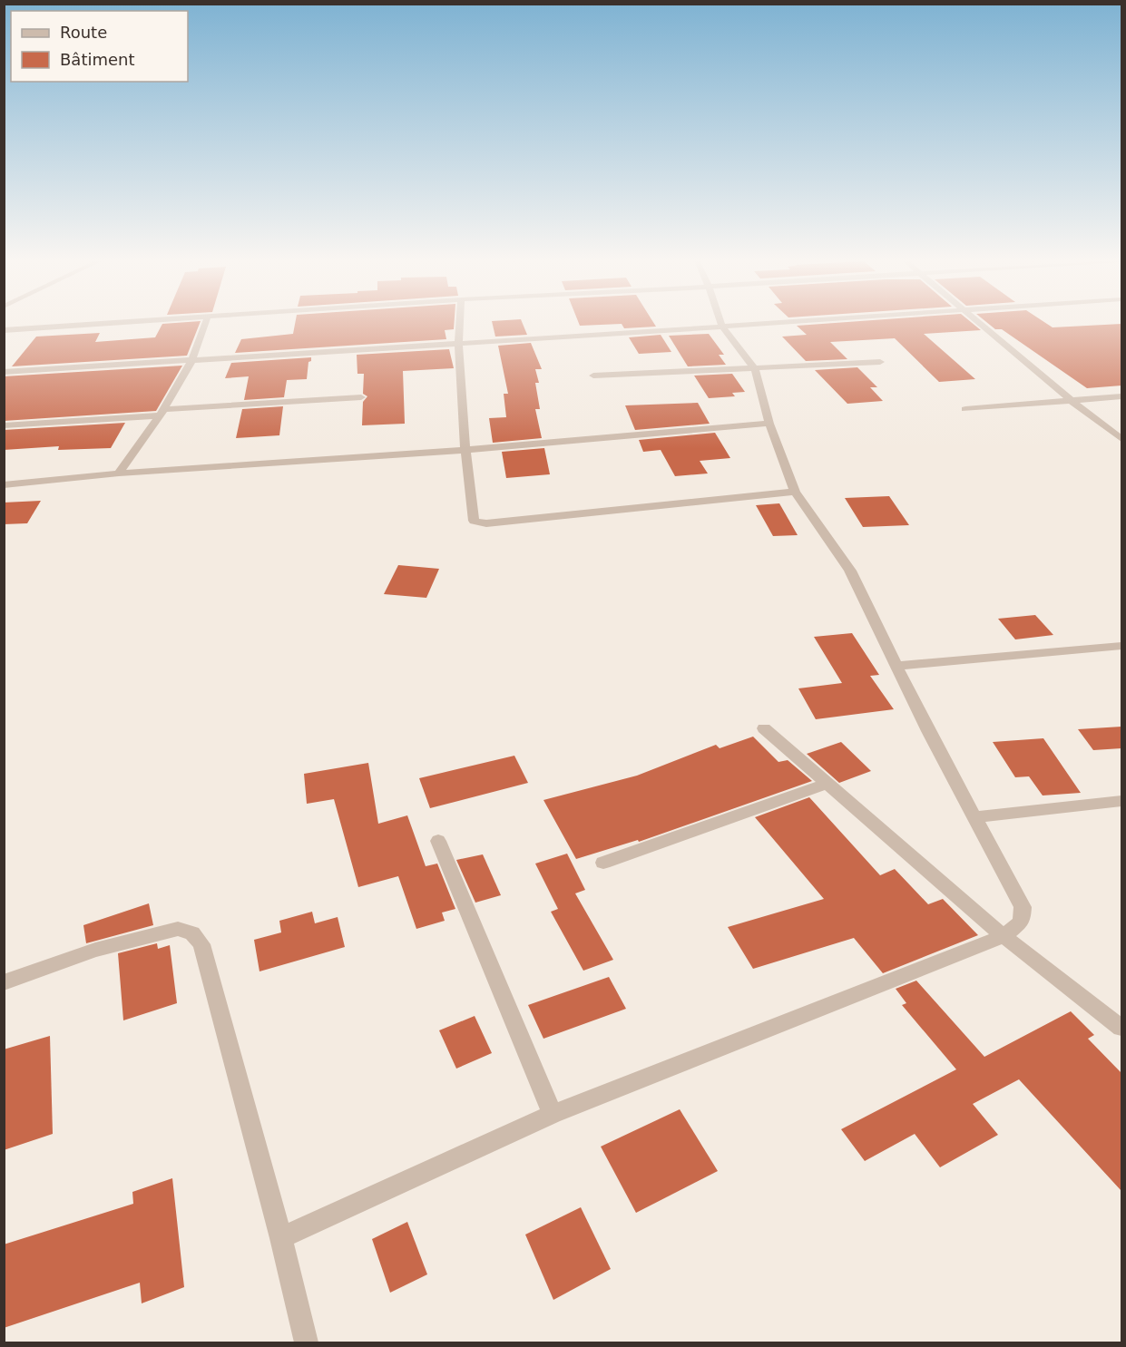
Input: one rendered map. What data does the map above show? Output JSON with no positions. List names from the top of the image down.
{
  "legend": ["Route", "Bâtiment"]
}
